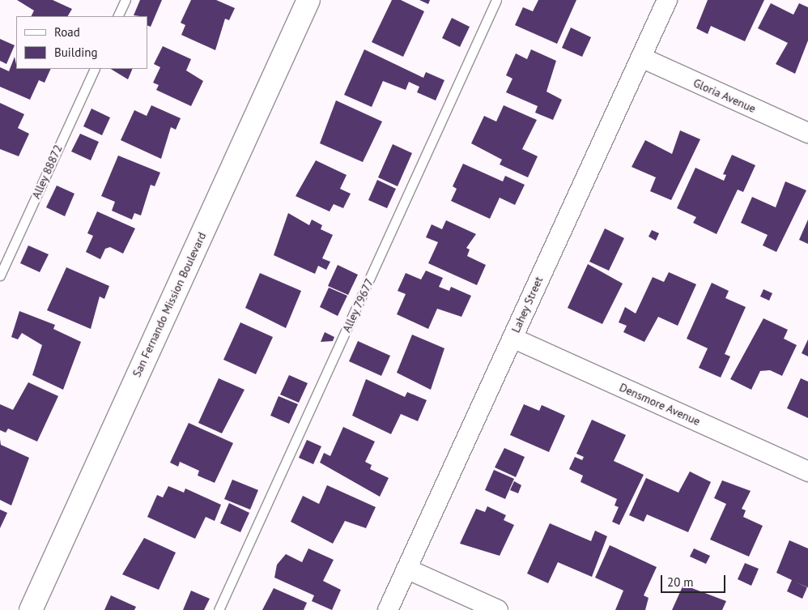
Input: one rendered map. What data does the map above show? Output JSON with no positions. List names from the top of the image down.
{
  "streets": {
    "main road": ["San Fernando Mission Boulevard"],
    "street": ["Gloria Avenue", "Lahey Street", "Densmore Avenue"],
    "lane": ["Alley 88872", "Alley 79677"]
  },
  "crossings": [
    ["Gloria Avenue", "Lahey Street"],
    ["Lahey Street", "Densmore Avenue"]
  ],
  "legend": ["Road", "Building"],
  "scale_bar": "20 m"
}
